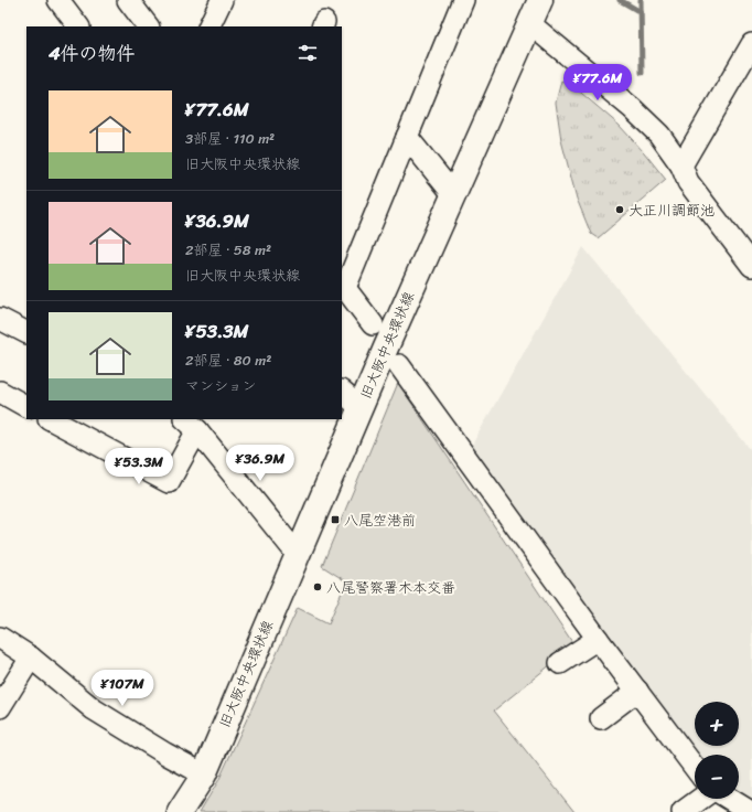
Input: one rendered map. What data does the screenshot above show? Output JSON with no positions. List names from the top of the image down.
{
  "streets": {
    "main road": ["旧大阪中央環状線"]
  },
  "places": {
    "other": ["大正川調節池", "八尾警察署木本交番"],
    "transit": ["八尾空港前"]
  },
  "page": {
    "heading": "4件の物件",
    "price": [
      "¥77.6M",
      "¥36.9M",
      "¥53.3M",
      "¥107M"
    ],
    "list": [
      {
        "name": "¥77.6M",
        "note": "3部屋 · 110 m² · 旧大阪中央環状線"
      },
      {
        "name": "¥36.9M",
        "note": "2部屋 · 58 m² · 旧大阪中央環状線"
      },
      {
        "name": "¥53.3M",
        "note": "2部屋 · 80 m² · マンション"
      }
    ],
    "map_buttons": ["+", "−"]
  }
}
